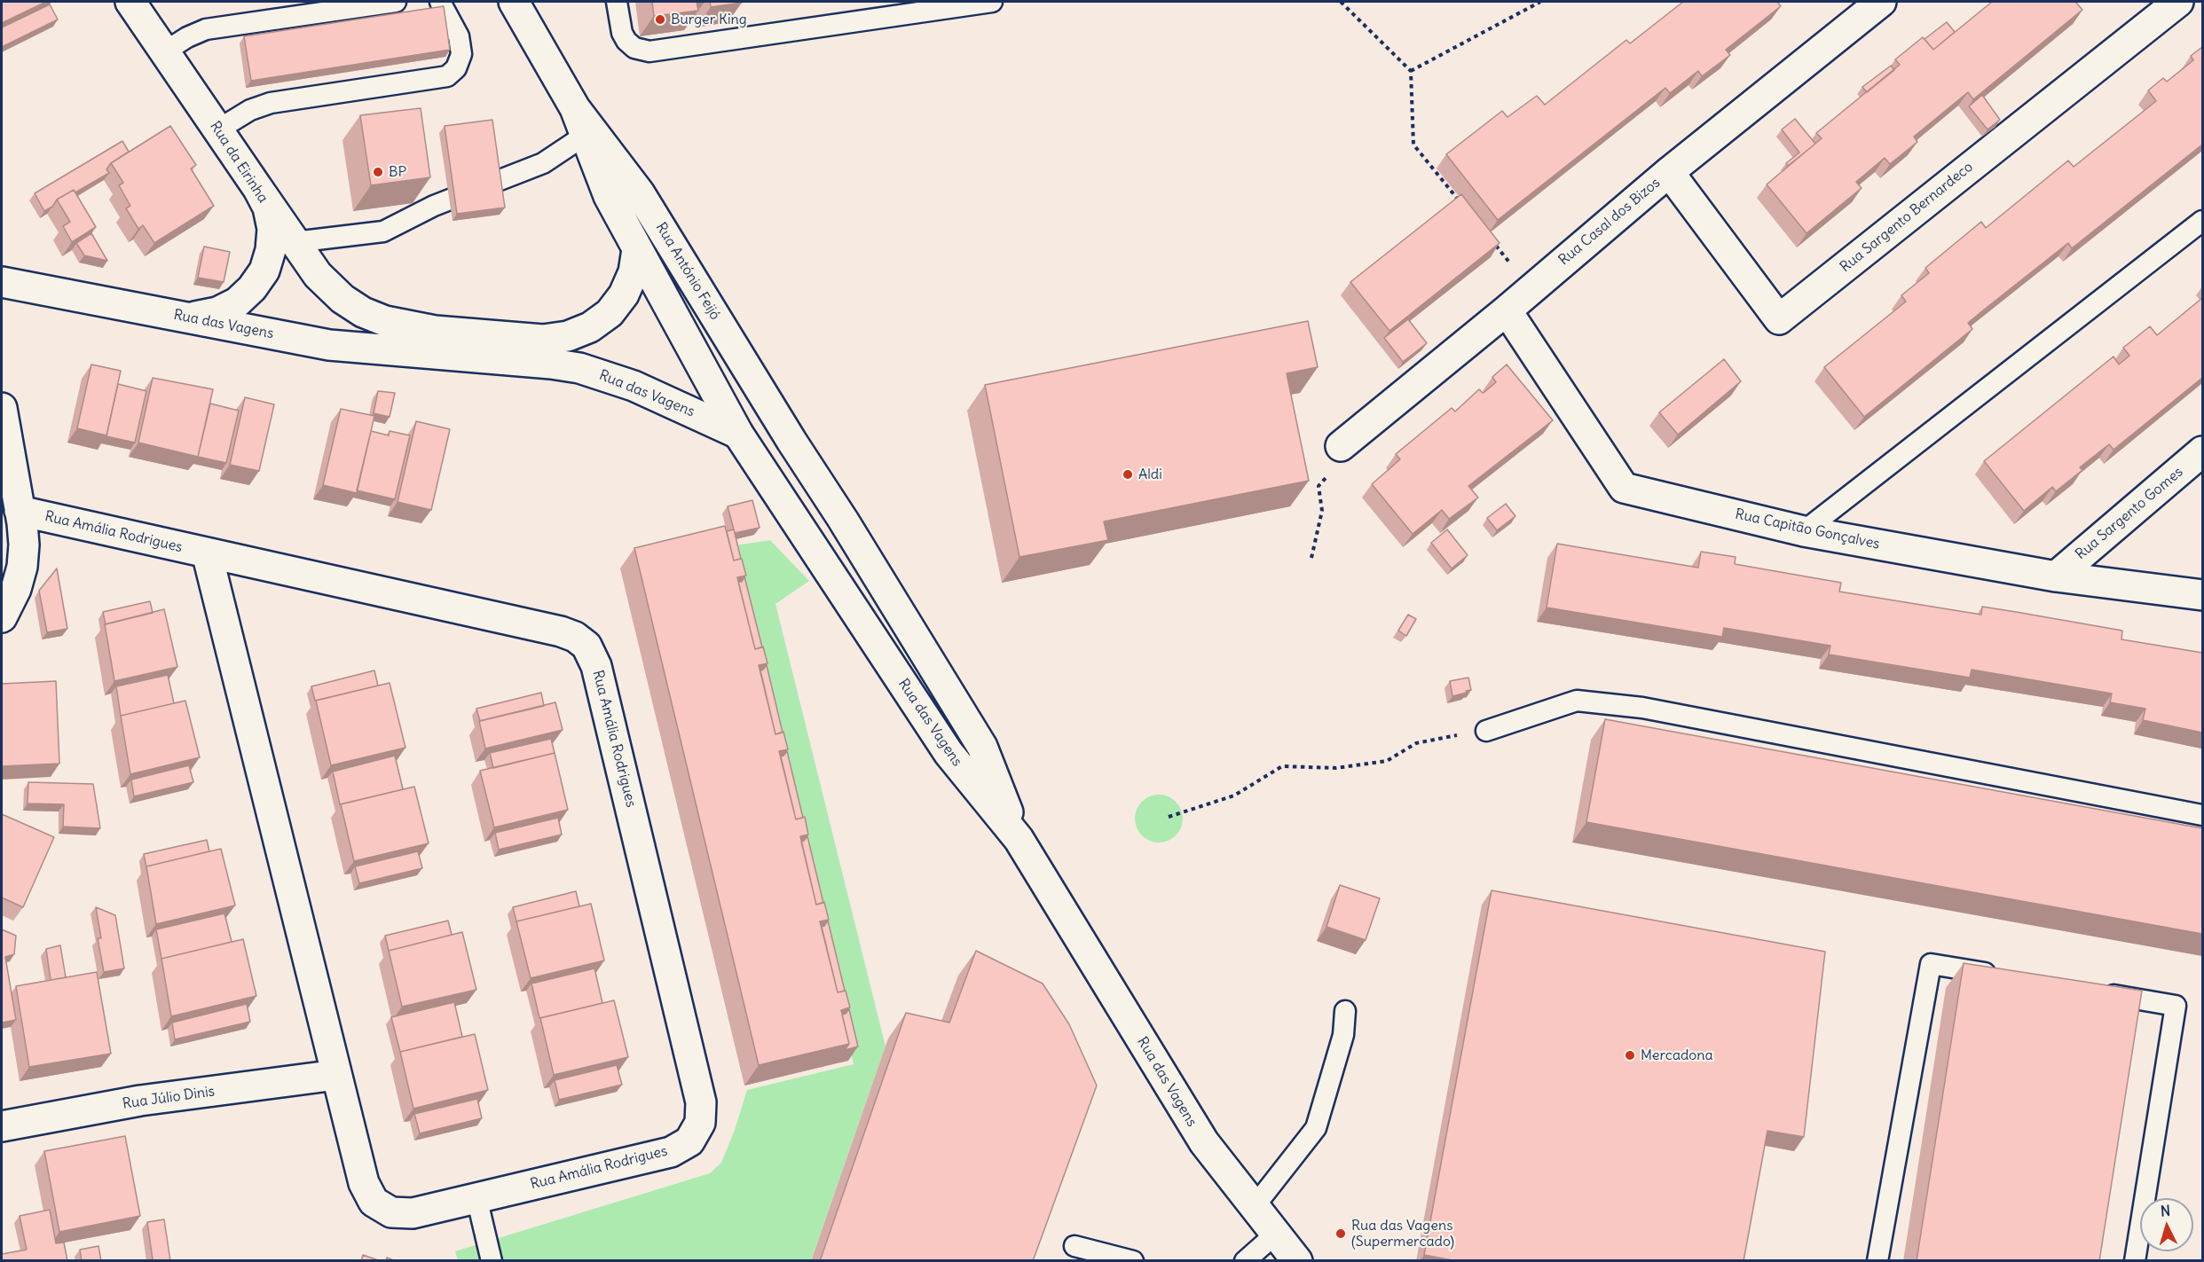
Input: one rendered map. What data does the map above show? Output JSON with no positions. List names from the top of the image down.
{
  "streets": {
    "street": [
      "Rua da Eirinha",
      "Rua Sargento Bernardeco",
      "Rua Casal dos Bizos",
      "Rua António Feijó",
      "Rua das Vagens",
      "Rua Sargento Gomes",
      "Rua Capitão Gonçalves",
      "Rua Amália Rodrigues",
      "Rua Júlio Dinis"
    ]
  },
  "crossings": [
    ["Rua da Eirinha", "Rua das Vagens"],
    ["Rua Sargento Bernardeco", "Rua Casal dos Bizos"],
    ["Rua Casal dos Bizos", "Rua Capitão Gonçalves"],
    ["Rua António Feijó", "Rua das Vagens"],
    ["Rua Sargento Gomes", "Rua Capitão Gonçalves"],
    ["Rua Amália Rodrigues", "Rua Júlio Dinis"]
  ],
  "places": [
    "Burger King",
    "BP",
    "Aldi",
    "Mercadona",
    "Rua das Vagens (Supermercado)"
  ],
  "north": "top"
}
